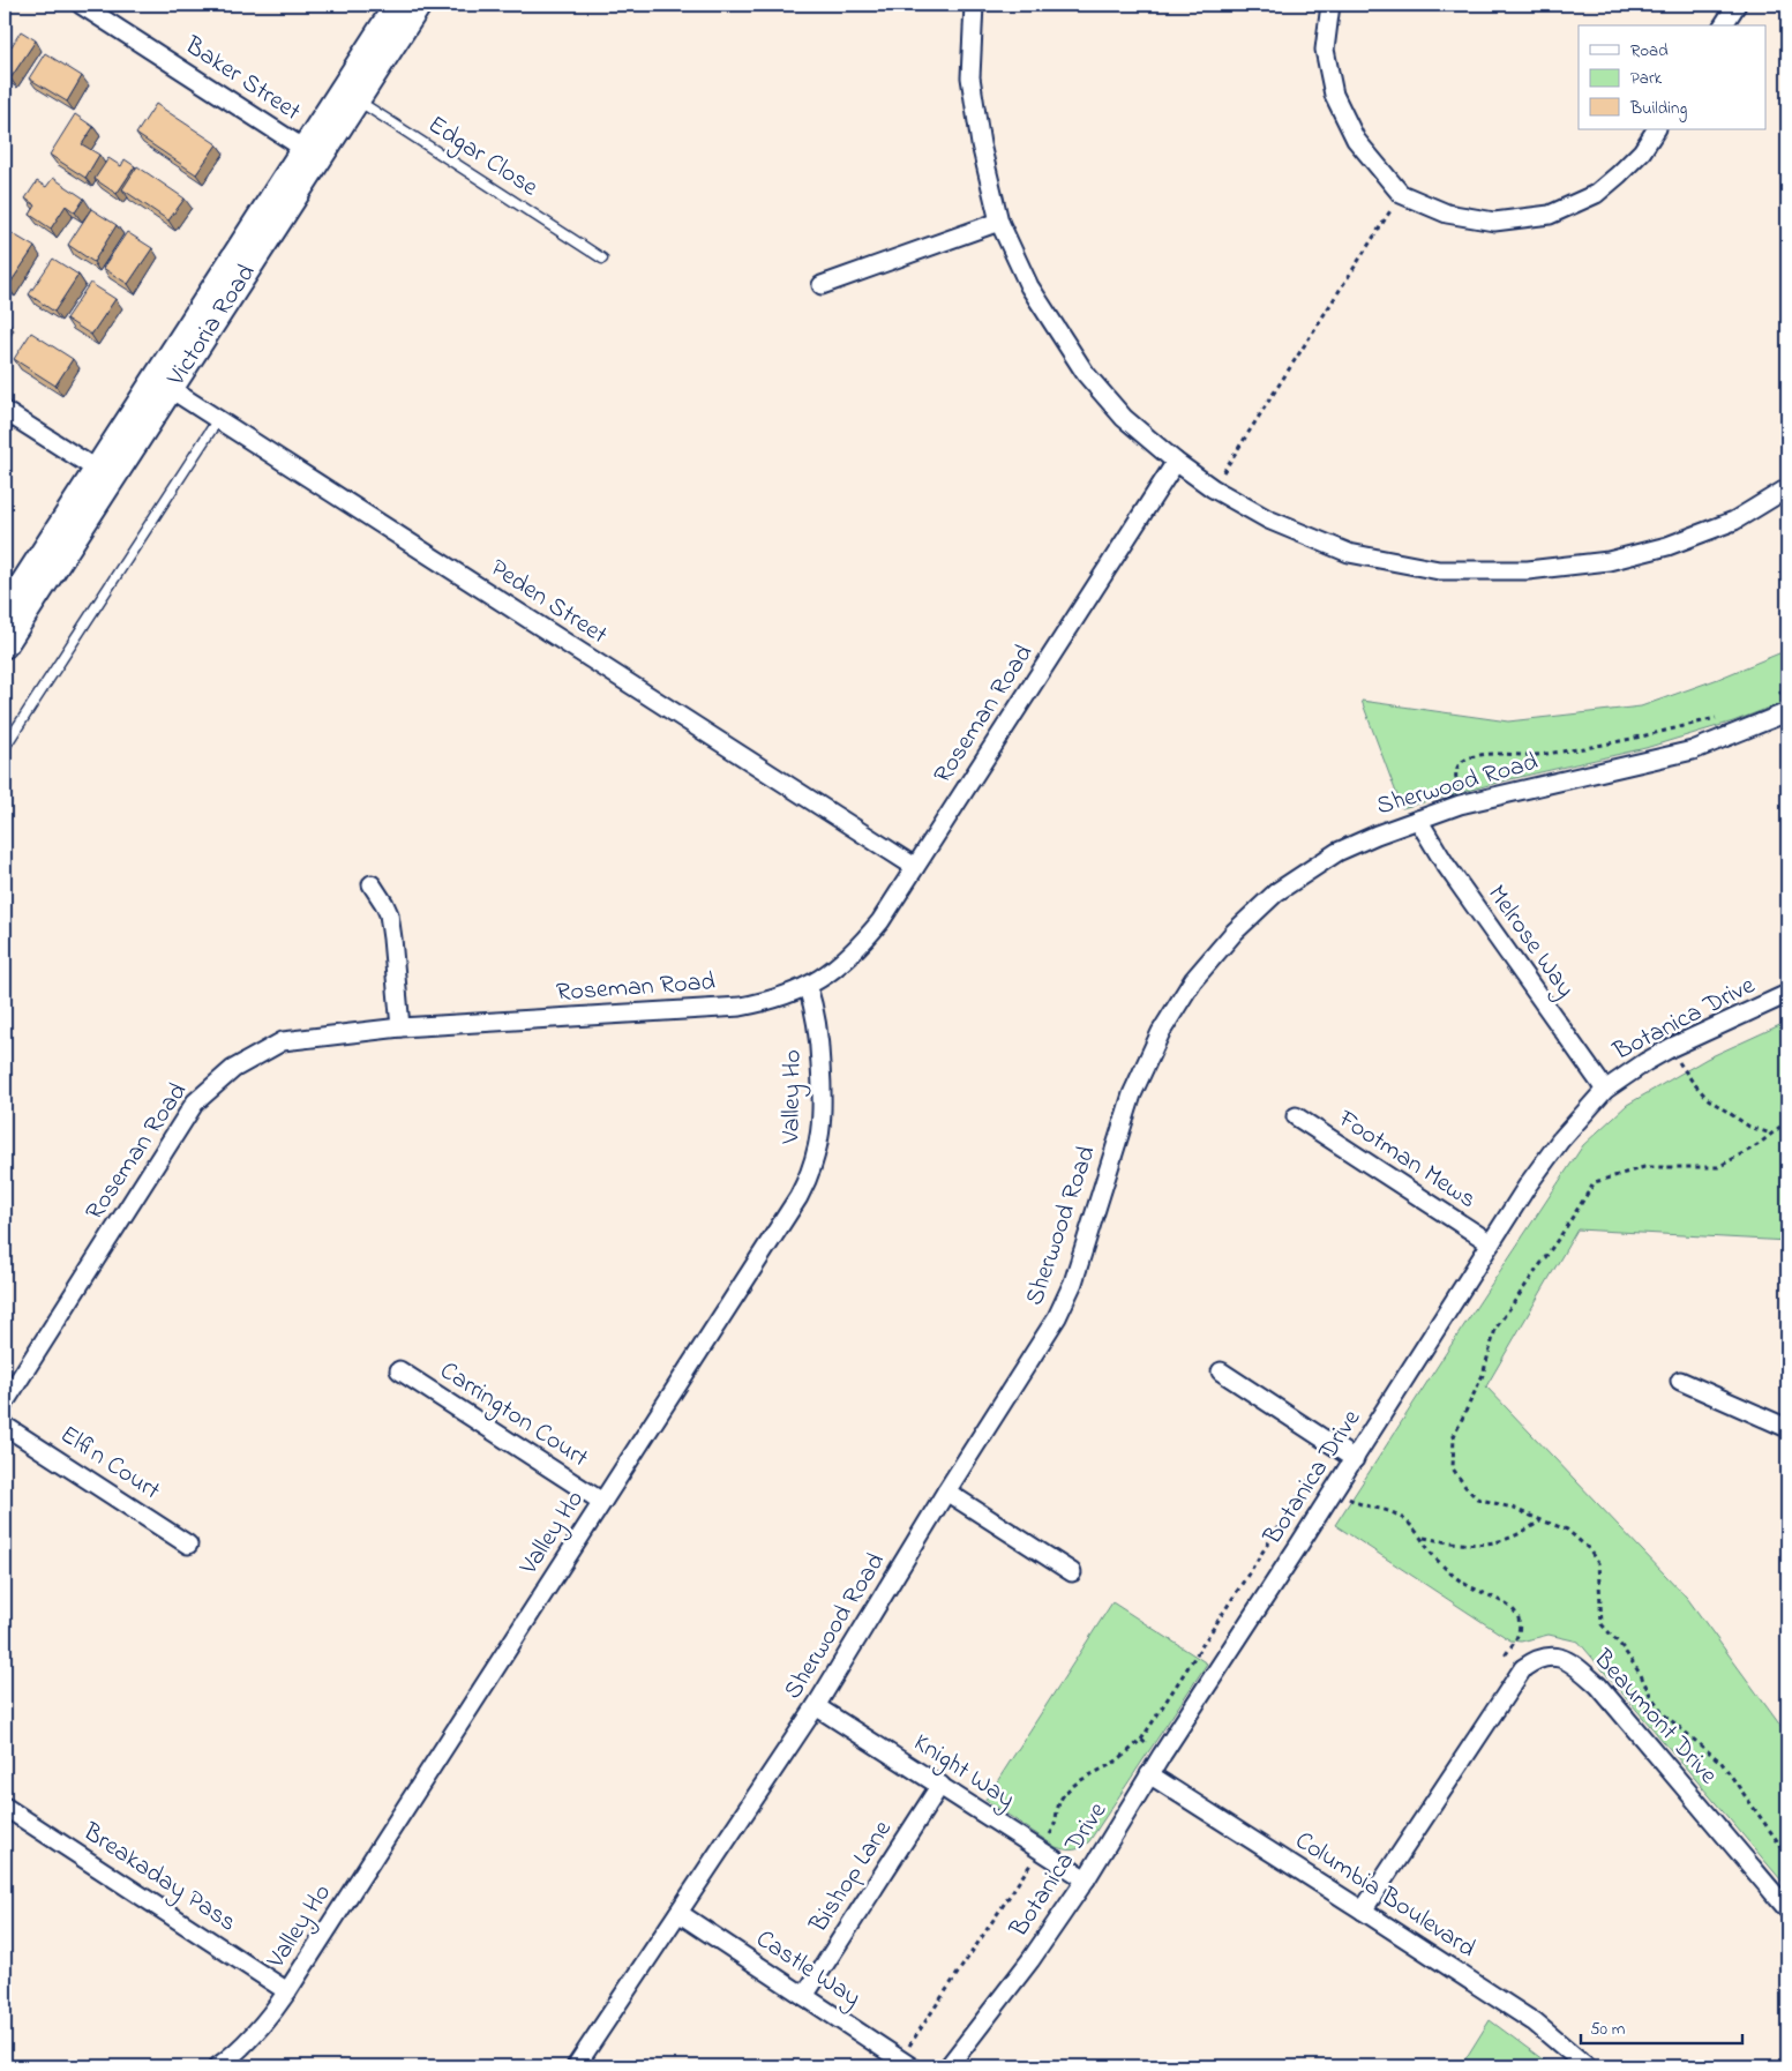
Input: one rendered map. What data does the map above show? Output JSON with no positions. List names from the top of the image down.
{
  "streets": {
    "main road": ["Victoria Road"],
    "street": [
      "Baker Street",
      "Peden Street",
      "Roseman Road",
      "Sherwood Road",
      "Melrose Way",
      "Botanica Drive",
      "Valley Ho",
      "Footman Mews",
      "Carrington Court",
      "Elfin Court",
      "Beaumont Drive",
      "Knight Way",
      "Bishop Lane",
      "Breakaday Pass",
      "Columbia Boulevard",
      "Castle Way"
    ],
    "lane": ["Edgar Close"]
  },
  "crossings": [
    ["Baker Street", "Victoria Road"],
    ["Edgar Close", "Victoria Road"],
    ["Victoria Road", "Peden Street"],
    ["Peden Street", "Roseman Road"],
    ["Roseman Road", "Valley Ho"],
    ["Sherwood Road", "Melrose Way"],
    ["Sherwood Road", "Knight Way"],
    ["Sherwood Road", "Castle Way"],
    ["Melrose Way", "Botanica Drive"],
    ["Botanica Drive", "Footman Mews"],
    ["Botanica Drive", "Knight Way"],
    ["Botanica Drive", "Columbia Boulevard"],
    ["Valley Ho", "Carrington Court"],
    ["Valley Ho", "Breakaday Pass"],
    ["Knight Way", "Bishop Lane"],
    ["Bishop Lane", "Castle Way"]
  ],
  "legend": ["Road", "Park", "Building"],
  "scale_bar": "50 m"
}
